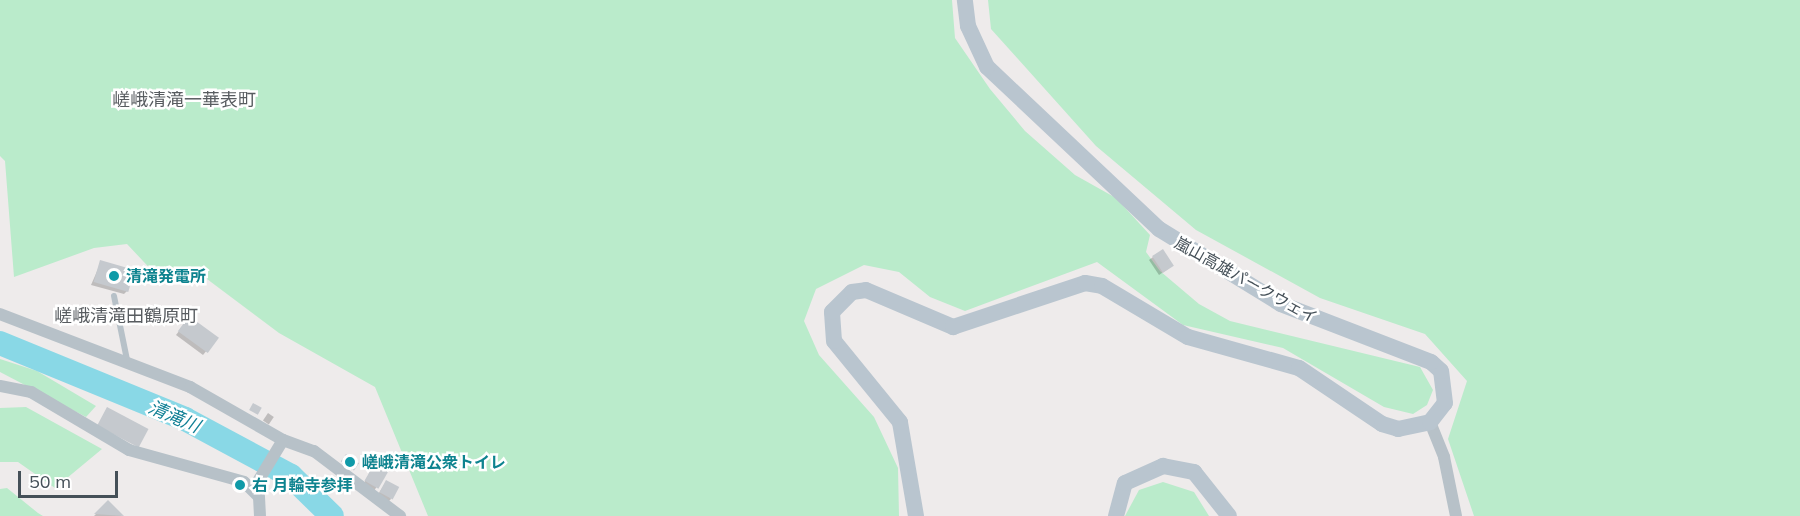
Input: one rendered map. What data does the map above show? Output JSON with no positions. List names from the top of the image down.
{
  "streets": {
    "street": ["嵐山高雄パークウェイ"]
  },
  "districts": ["嵯峨清滝一華表町", "嵯峨清滝田鶴原町"],
  "water": ["清滝川"],
  "places": ["清滝発電所", "嵯峨清滝公衆トイレ", "右 月輪寺参拝"],
  "scale_bar": "50 m"
}
